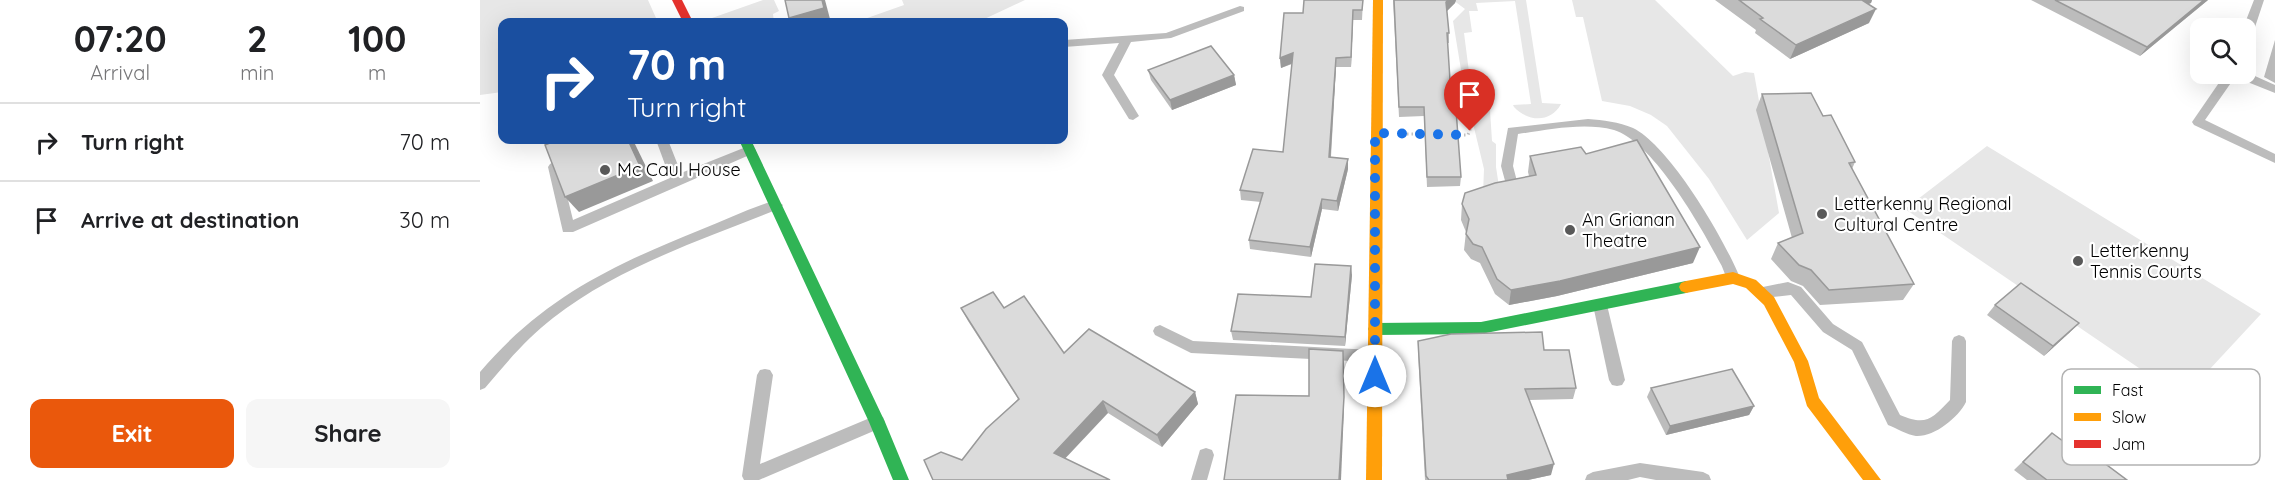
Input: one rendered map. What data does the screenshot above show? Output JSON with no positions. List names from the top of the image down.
{
  "places": [
    "Mc Caul House",
    "Letterkenny Regional Cultural Centre",
    "An Grianan Theatre",
    "Letterkenny Tennis Courts"
  ],
  "legend": ["Fast", "Slow", "Jam"],
  "page": {
    "eta": [
      "07:20",
      "Arrival",
      "2",
      "min",
      "100",
      "m"
    ],
    "turn": ["70 m", "Turn right"],
    "list": [
      {
        "name": "Turn right",
        "value": "70 m"
      },
      {
        "name": "Arrive at destination",
        "value": "30 m"
      }
    ],
    "buttons": ["Exit", "Share"]
  }
}
